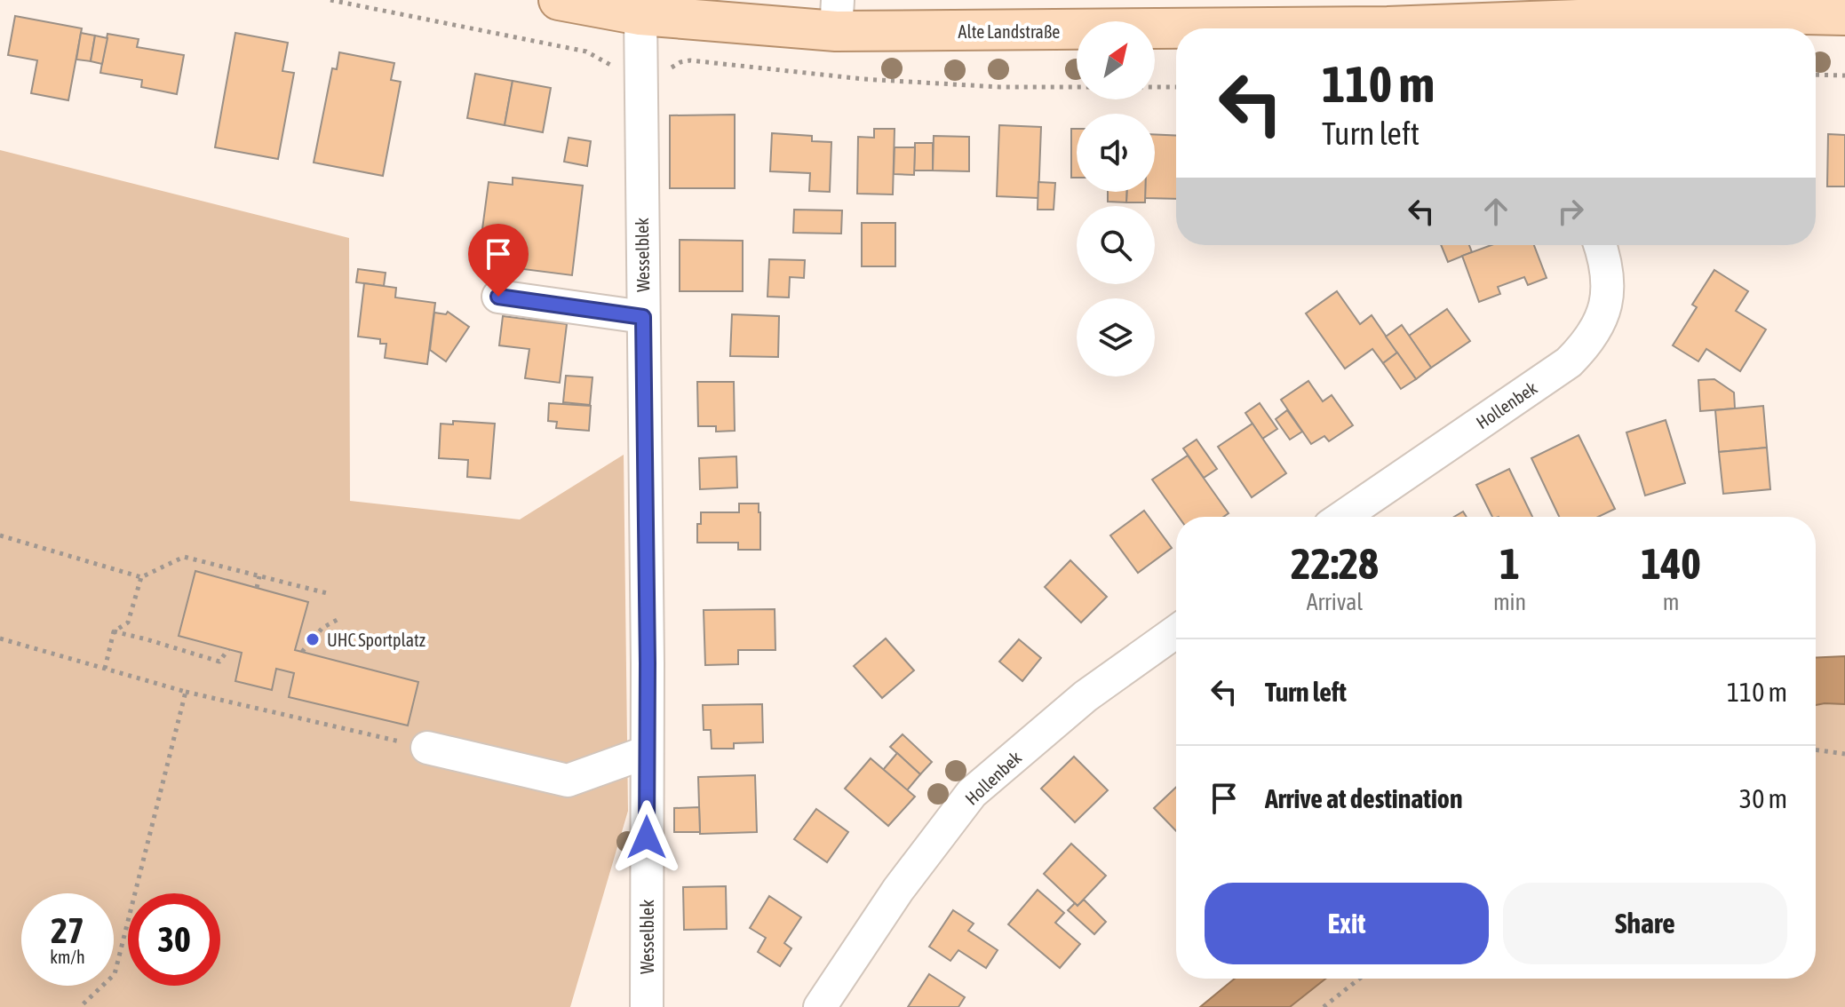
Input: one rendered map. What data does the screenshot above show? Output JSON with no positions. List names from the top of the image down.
{
  "streets": {
    "main road": ["Alte Landstraße"],
    "street": ["Wesselblek", "Hollenbek"]
  },
  "crossings": [
    ["Alte Landstraße", "Wesselblek"]
  ],
  "places": ["UHC Sportplatz"],
  "north": "top right",
  "page": {
    "turn": ["110 m", "Turn left"],
    "eta": [
      "22:28",
      "Arrival",
      "1",
      "min",
      "140",
      "m"
    ],
    "list": [
      {
        "name": "Turn left",
        "value": "110 m"
      },
      {
        "name": "Arrive at destination",
        "value": "30 m"
      }
    ],
    "buttons": ["Exit", "Share"],
    "speed": "27 km/h",
    "limit": "30"
  }
}
